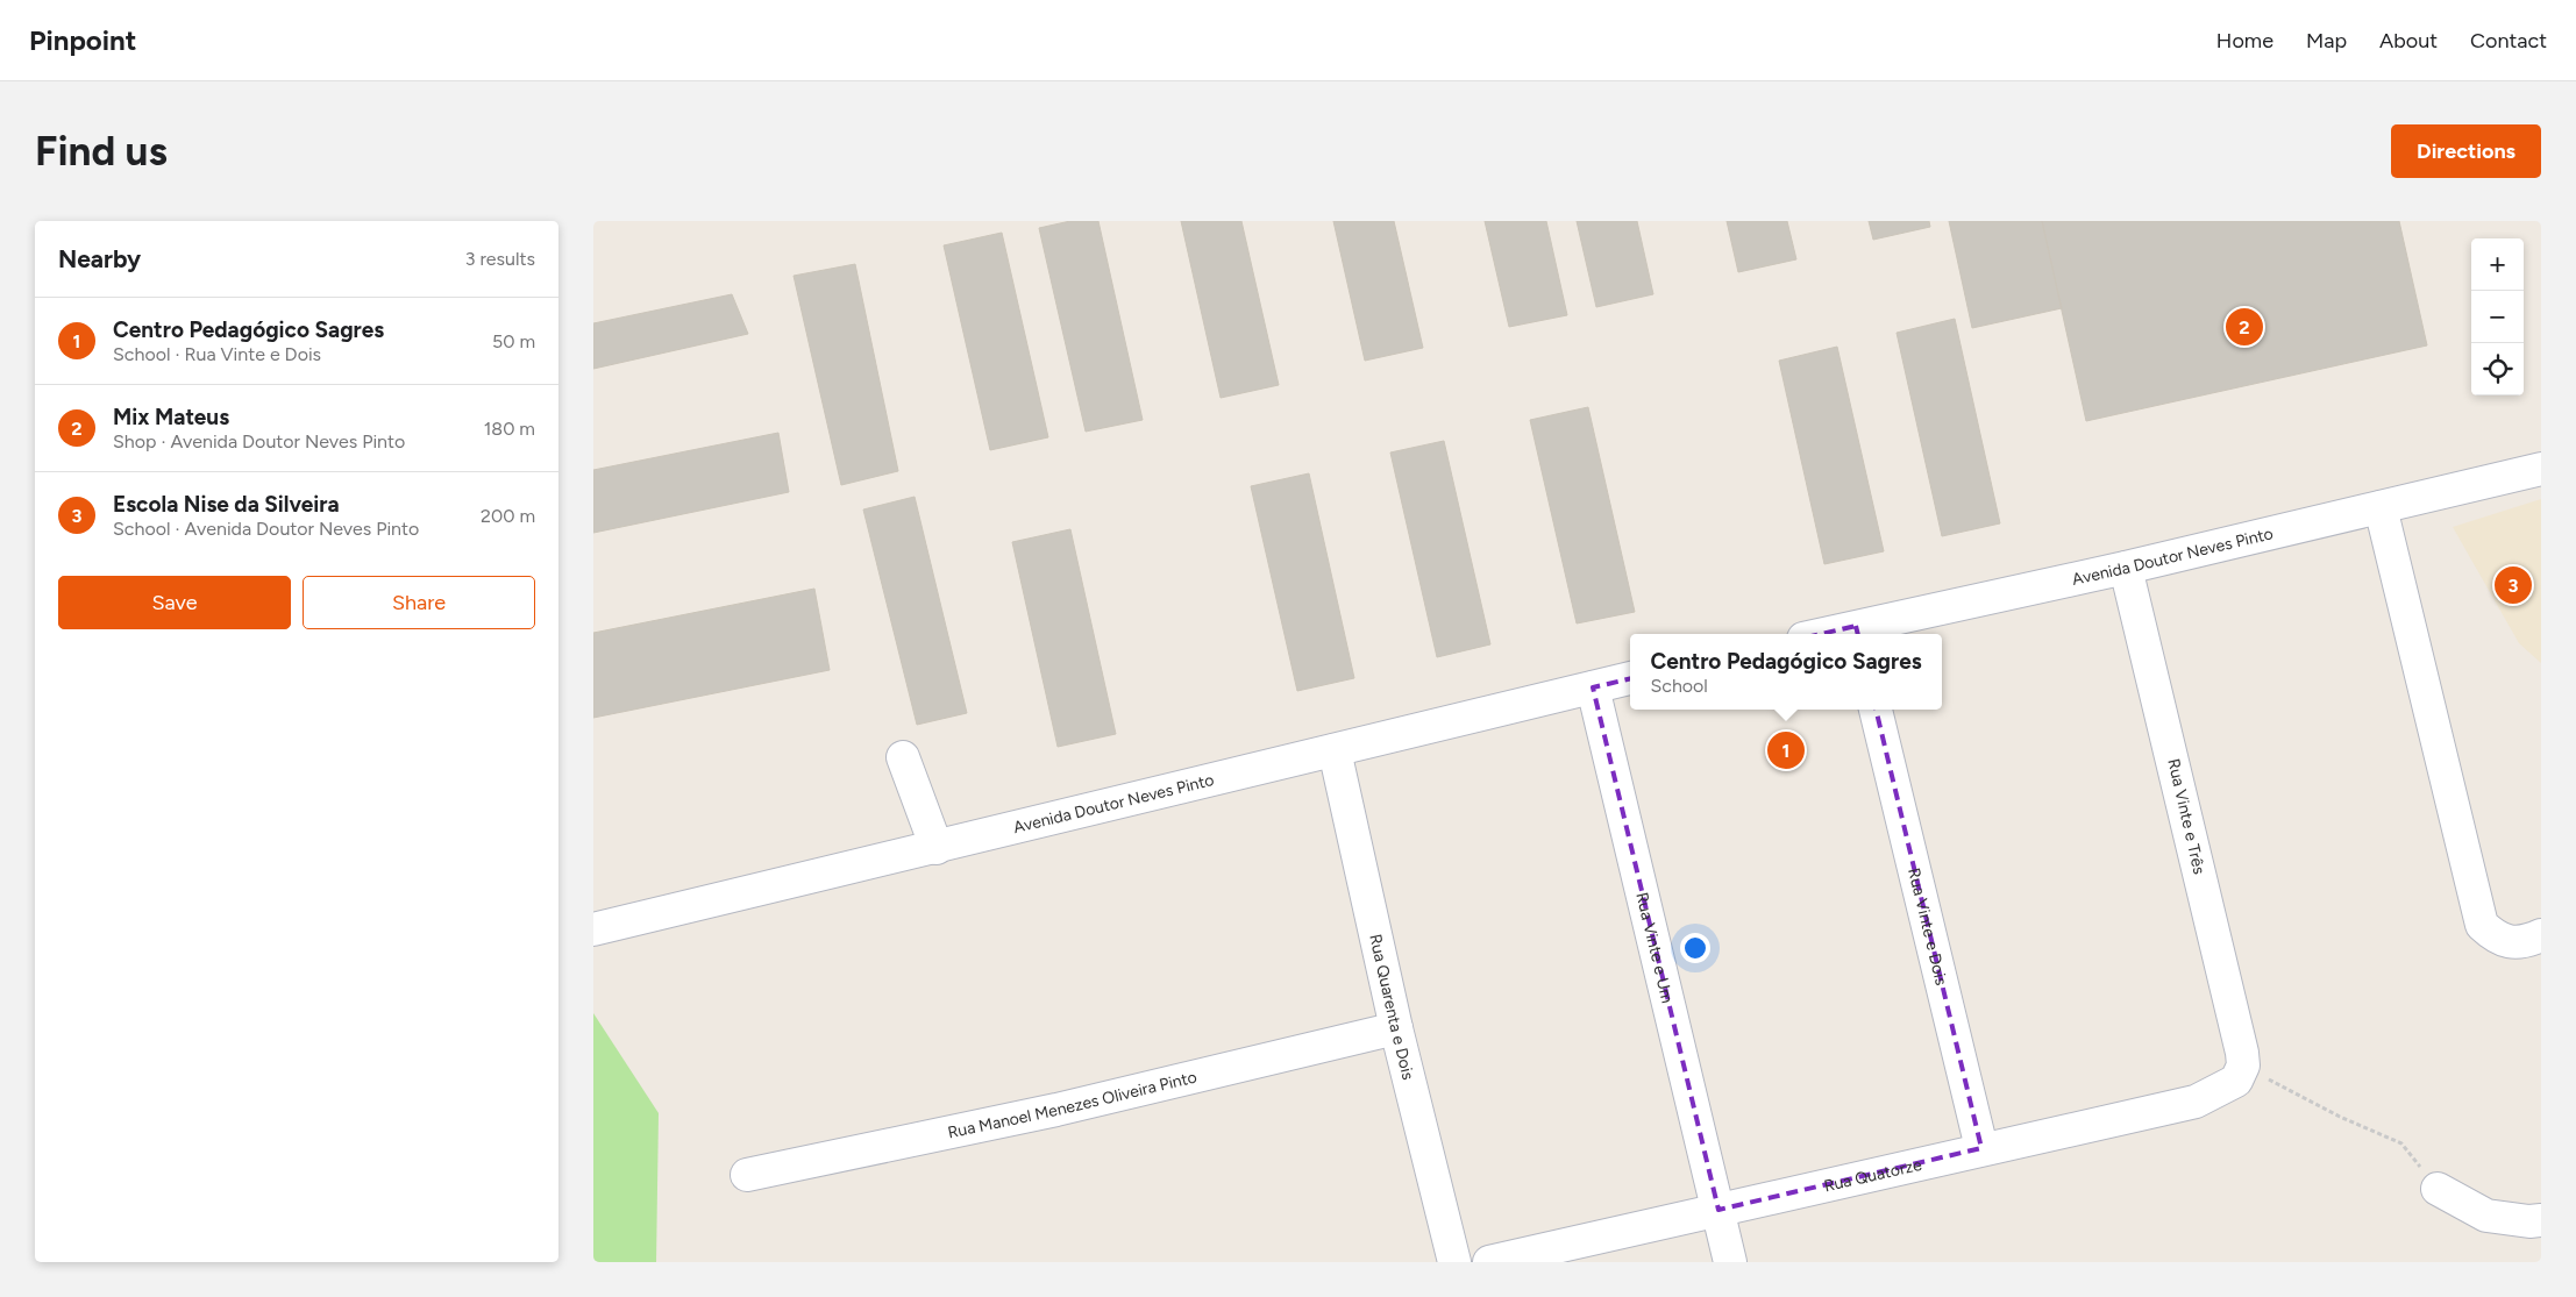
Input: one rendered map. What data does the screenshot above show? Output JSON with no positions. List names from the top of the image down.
{
  "streets": {
    "street": [
      "Avenida Doutor Neves Pinto",
      "Rua Vinte e Três",
      "Rua Vinte e Dois",
      "Rua Vinte e Um",
      "Rua Quarenta e Dois",
      "Rua Manoel Menezes Oliveira Pinto",
      "Rua Quatorze"
    ]
  },
  "crossings": [
    ["Avenida Doutor Neves Pinto", "Rua Vinte e Três"],
    ["Avenida Doutor Neves Pinto", "Rua Vinte e Um"],
    ["Avenida Doutor Neves Pinto", "Rua Quarenta e Dois"],
    ["Rua Vinte e Três", "Rua Quatorze"],
    ["Rua Vinte e Dois", "Rua Quatorze"],
    ["Rua Vinte e Um", "Rua Quatorze"],
    ["Rua Quarenta e Dois", "Rua Manoel Menezes Oliveira Pinto"]
  ],
  "page": {
    "header": "Pinpoint",
    "nav": [
      "Home",
      "Map",
      "About",
      "Contact"
    ],
    "buttons": [
      "Directions",
      ["Save", "Share"]
    ],
    "title": "Find us",
    "heading": ["Nearby", "3 results"],
    "map_buttons": ["+", "−"],
    "list": [
      {
        "mark": "1",
        "name": "Centro Pedagógico Sagres",
        "note": "School · Rua Vinte e Dois",
        "value": "50 m"
      },
      {
        "mark": "2",
        "name": "Mix Mateus",
        "note": "Shop · Avenida Doutor Neves Pinto",
        "value": "180 m"
      },
      {
        "mark": "3",
        "name": "Escola Nise da Silveira",
        "note": "School · Avenida Doutor Neves Pinto",
        "value": "200 m"
      }
    ],
    "pins": ["2", "3", "1"],
    "popup": ["Centro Pedagógico Sagres", "School"]
  }
}
